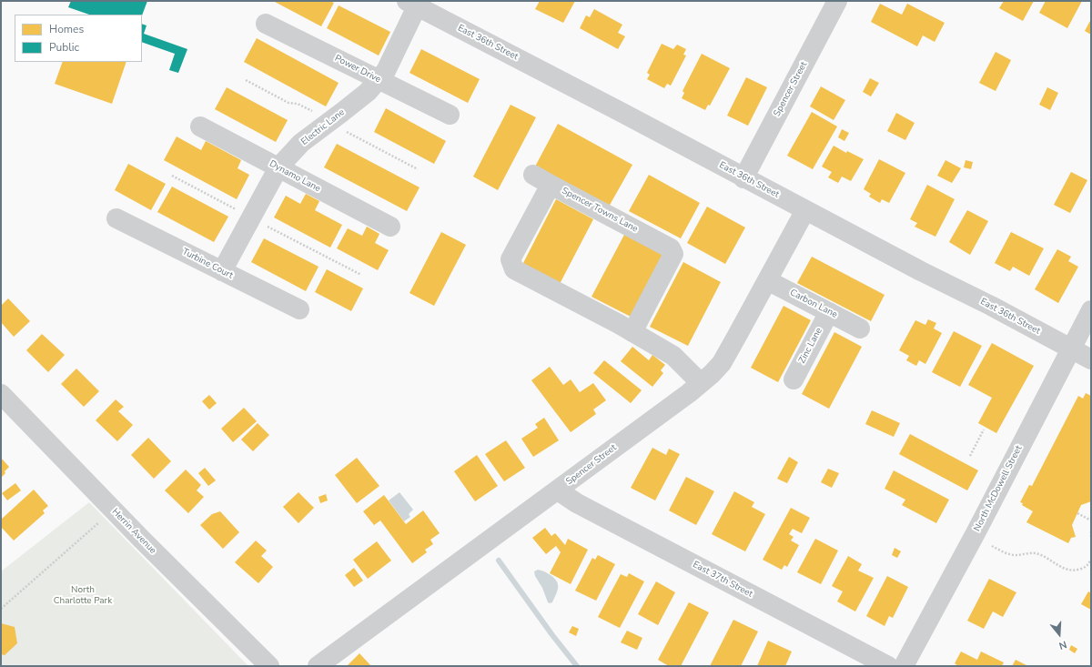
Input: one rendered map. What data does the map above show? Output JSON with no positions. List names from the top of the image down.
{
  "streets": {
    "street": [
      "East 36th Street",
      "Power Drive",
      "Spencer Street",
      "Electric Lane",
      "Dynamo Lane",
      "Spencer Towns Lane",
      "Turbine Court",
      "Carbon Lane",
      "Zinc Lane",
      "North McDowell Street",
      "Herrin Avenue",
      "East 37th Street"
    ]
  },
  "crossings": [
    ["East 36th Street", "Spencer Street"],
    ["East 36th Street", "Electric Lane"],
    ["East 36th Street", "North McDowell Street"],
    ["Power Drive", "Electric Lane"],
    ["Spencer Street", "Spencer Towns Lane"],
    ["Spencer Street", "Carbon Lane"],
    ["Spencer Street", "East 37th Street"],
    ["Electric Lane", "Dynamo Lane"],
    ["Electric Lane", "Turbine Court"],
    ["Carbon Lane", "Zinc Lane"]
  ],
  "parks": ["North Charlotte Park"],
  "legend": ["Homes", "Public"],
  "north": "bottom"
}
